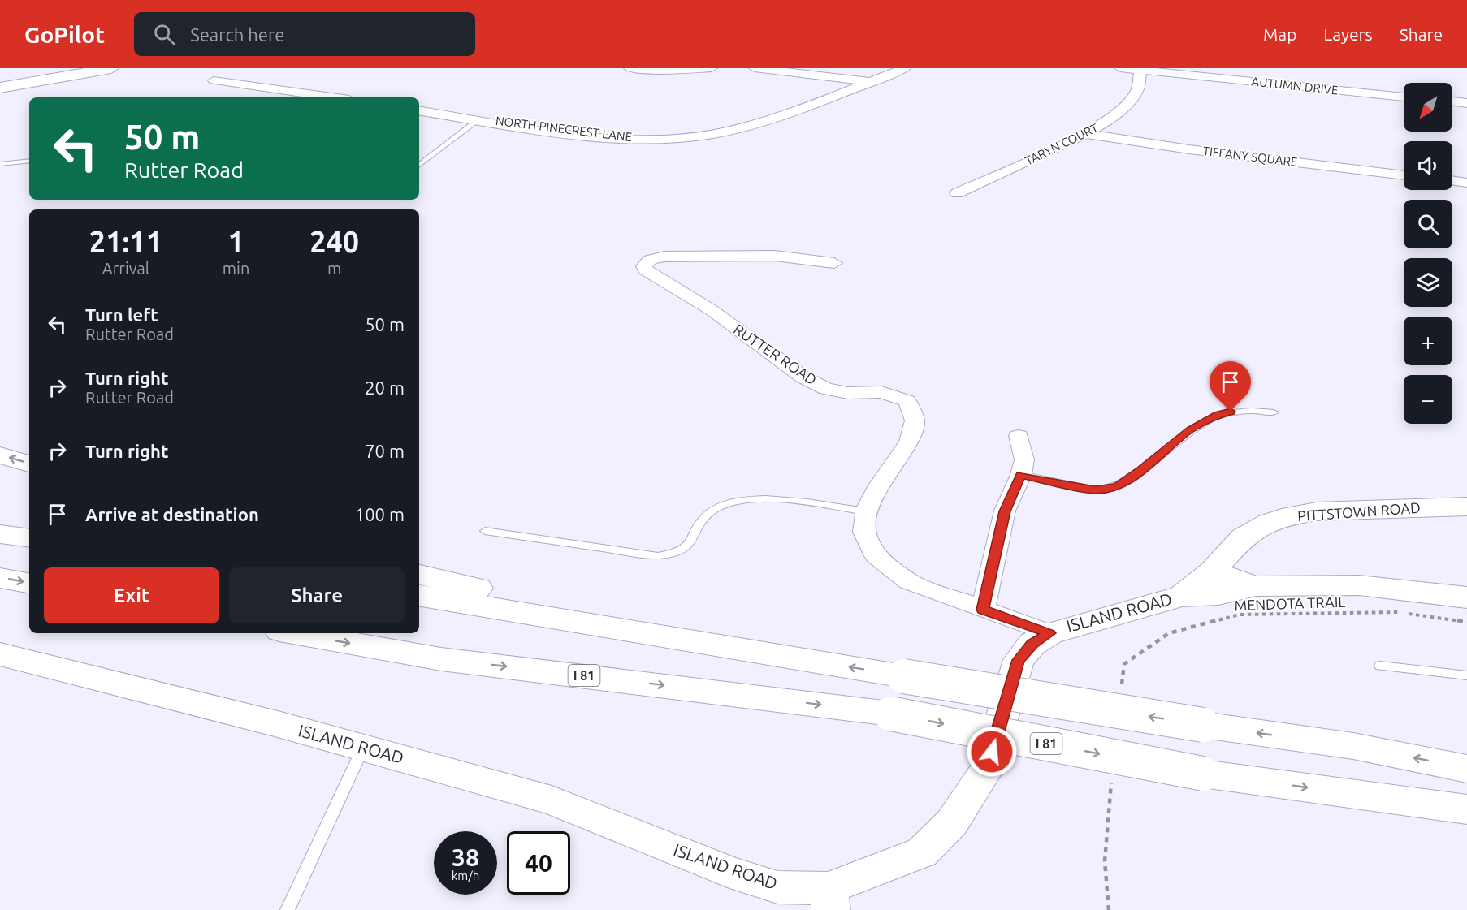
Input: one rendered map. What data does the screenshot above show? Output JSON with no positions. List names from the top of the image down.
{
  "streets": {
    "main road": ["PITTSTOWN ROAD", "ISLAND ROAD", "I 81"],
    "street": [
      "AUTUMN DRIVE",
      "NORTH PINECREST LANE",
      "TARYN COURT",
      "TIFFANY SQUARE",
      "RUTTER ROAD"
    ],
    "path": ["MENDOTA TRAIL"]
  },
  "crossings": [
    ["AUTUMN DRIVE", "TARYN COURT"],
    ["TARYN COURT", "TIFFANY SQUARE"],
    ["RUTTER ROAD", "ISLAND ROAD"],
    ["PITTSTOWN ROAD", "ISLAND ROAD"]
  ],
  "north": "bottom left",
  "page": {
    "header": "GoPilot",
    "search": "Search here",
    "nav": ["Map", "Layers", "Share"],
    "map_buttons": ["+", "−"],
    "turn": ["50 m", "Rutter Road"],
    "eta": [
      "21:11",
      "Arrival",
      "1",
      "min",
      "240",
      "m"
    ],
    "list": [
      {
        "name": "Turn left",
        "note": "Rutter Road",
        "value": "50 m"
      },
      {
        "name": "Turn right",
        "note": "Rutter Road",
        "value": "20 m"
      },
      {
        "name": "Turn right",
        "value": "70 m"
      },
      {
        "name": "Arrive at destination",
        "value": "100 m"
      }
    ],
    "buttons": ["Exit", "Share"],
    "speed": "38 km/h",
    "limit": "40"
  }
}
